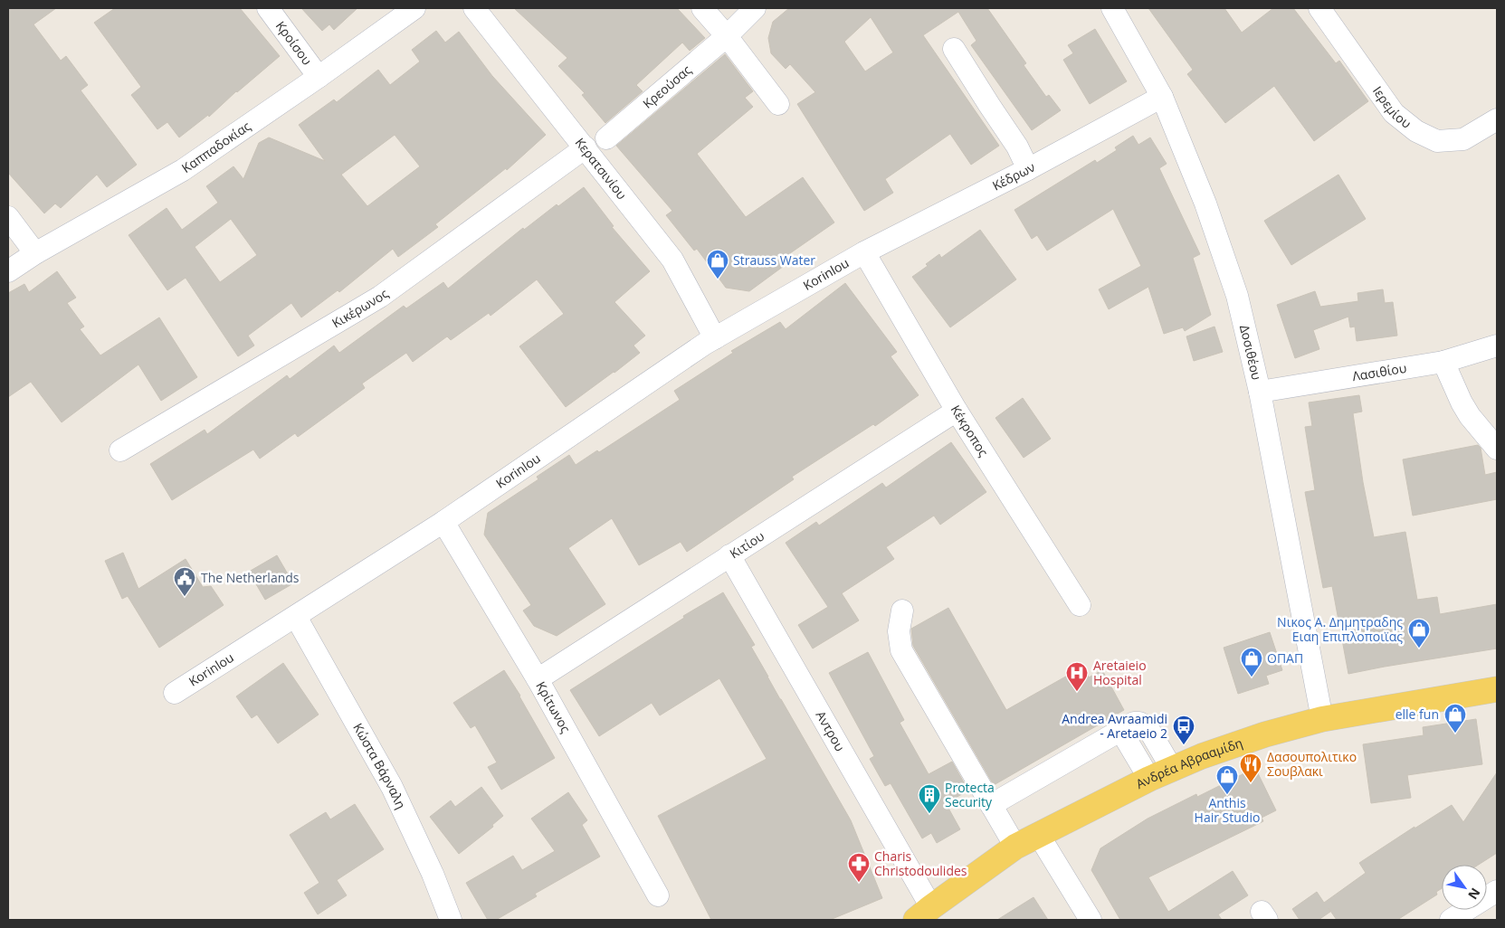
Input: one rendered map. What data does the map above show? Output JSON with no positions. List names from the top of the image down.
{
  "streets": {
    "main road": ["Ανδρέα Αβρααμίδη"],
    "street": [
      "Κροίσου",
      "Κρεούσας",
      "Ιερεμίου",
      "Καππαδοκίας",
      "Κερατσινίου",
      "Κέδρων",
      "Korinlou",
      "Κικέρωνος",
      "Δοσιθέου",
      "Λασιθίου",
      "Κέκροπος",
      "Κιτίου",
      "Κρίτωνος",
      "Αντρου",
      "Κώστα Βάρναλη"
    ]
  },
  "crossings": [
    ["Κροίσου", "Καππαδοκίας"],
    ["Κερατσινίου", "Korinlou"],
    ["Κερατσινίου", "Κικέρωνος"],
    ["Κέδρων", "Korinlou"],
    ["Κέδρων", "Δοσιθέου"],
    ["Κέδρων", "Κέκροπος"],
    ["Korinlou", "Κέκροπος"],
    ["Korinlou", "Κρίτωνος"],
    ["Korinlou", "Κώστα Βάρναλη"],
    ["Δοσιθέου", "Λασιθίου"],
    ["Δοσιθέου", "Ανδρέα Αβρααμίδη"],
    ["Κέκροπος", "Κιτίου"],
    ["Κιτίου", "Κρίτωνος"],
    ["Κιτίου", "Αντρου"],
    ["Αντρου", "Ανδρέα Αβρααμίδη"]
  ],
  "places": {
    "shop": [
      "Strauss Water",
      "Νικος Α. Δημητραδης Ειαη Επιπλοποιϊας",
      "ΟΠΑΠ",
      "elle fun",
      "Anthis Hair Studio"
    ],
    "public building": ["The Netherlands"],
    "hospital": ["Aretaieio Hospital"],
    "bus stop": ["Andrea Avraamidi - Aretaeio 2"],
    "restaurant": ["Δασουπολιτικο Σουβλακι"],
    "building": ["Protecta Security"],
    "pharmacy": ["Charis Christodoulides"]
  },
  "north": "bottom right"
}
